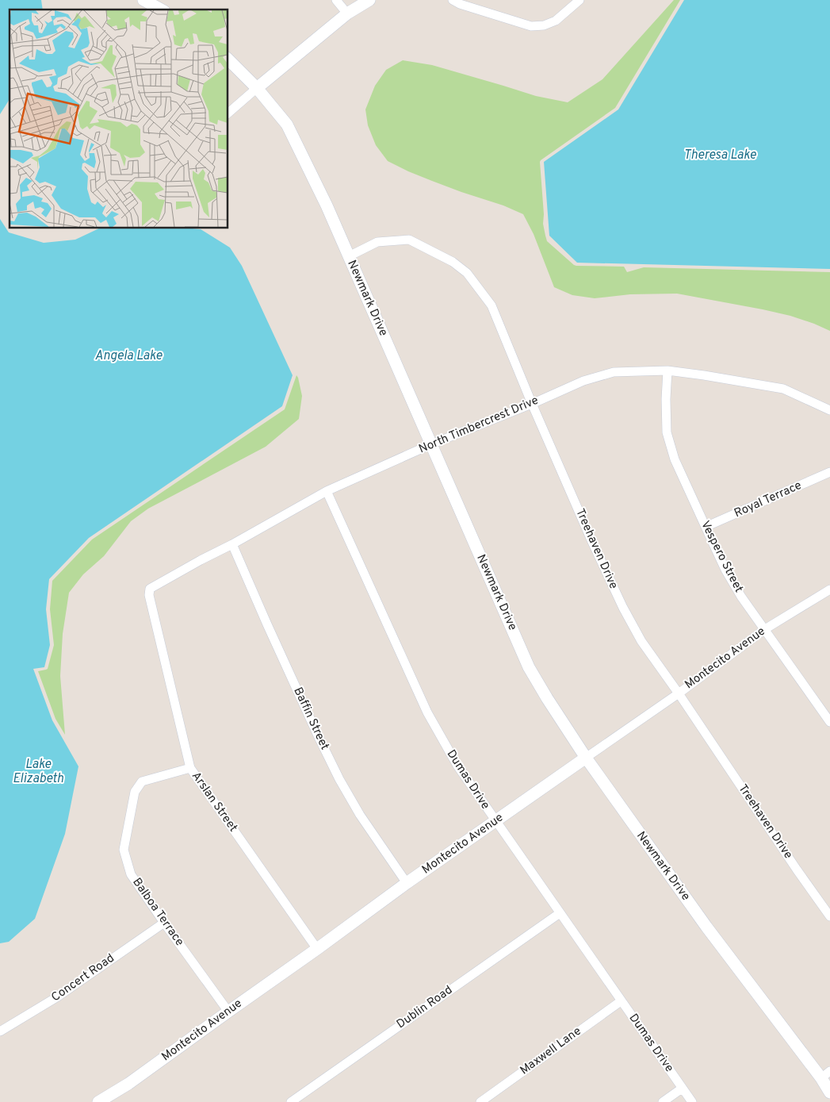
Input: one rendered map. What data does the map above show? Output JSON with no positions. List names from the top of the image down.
{
  "streets": {
    "street": [
      "Newmark Drive",
      "North Timbercrest Drive",
      "Royal Terrace",
      "Treehaven Drive",
      "Vespero Street",
      "Montecito Avenue",
      "Baffin Street",
      "Dumas Drive",
      "Arslan Street",
      "Balboa Terrace",
      "Concert Road",
      "Dublin Road",
      "Maxwell Lane"
    ]
  },
  "crossings": [
    ["Newmark Drive", "North Timbercrest Drive"],
    ["Newmark Drive", "Treehaven Drive"],
    ["Newmark Drive", "Montecito Avenue"],
    ["North Timbercrest Drive", "Treehaven Drive"],
    ["North Timbercrest Drive", "Vespero Street"],
    ["North Timbercrest Drive", "Baffin Street"],
    ["North Timbercrest Drive", "Dumas Drive"],
    ["North Timbercrest Drive", "Arslan Street"],
    ["Royal Terrace", "Vespero Street"],
    ["Treehaven Drive", "Montecito Avenue"],
    ["Vespero Street", "Montecito Avenue"],
    ["Montecito Avenue", "Baffin Street"],
    ["Montecito Avenue", "Dumas Drive"],
    ["Montecito Avenue", "Arslan Street"],
    ["Montecito Avenue", "Balboa Terrace"],
    ["Dumas Drive", "Dublin Road"],
    ["Dumas Drive", "Maxwell Lane"],
    ["Arslan Street", "Balboa Terrace"],
    ["Balboa Terrace", "Concert Road"]
  ],
  "water": ["Theresa Lake", "Angela Lake", "Lake Elizabeth"]
}
